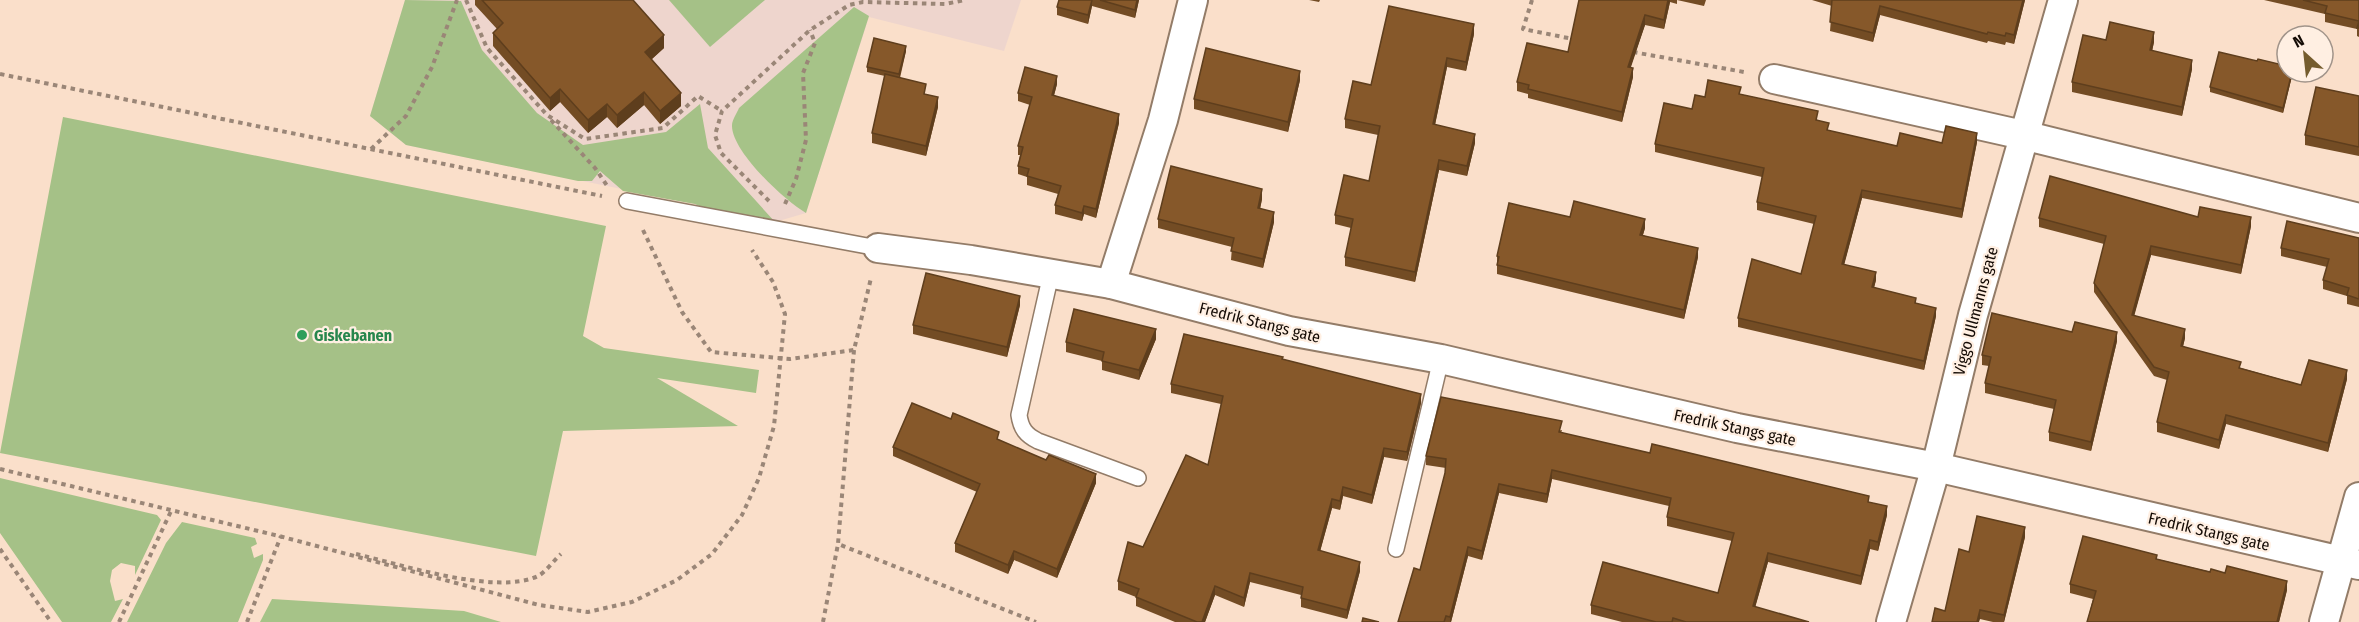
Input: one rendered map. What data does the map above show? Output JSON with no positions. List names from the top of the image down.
{
  "streets": {
    "street": ["Viggo Ullmanns gate", "Fredrik Stangs gate"]
  },
  "crossings": [
    ["Viggo Ullmanns gate", "Fredrik Stangs gate"]
  ],
  "places": ["Giskebanen"],
  "north": "top left"
}
